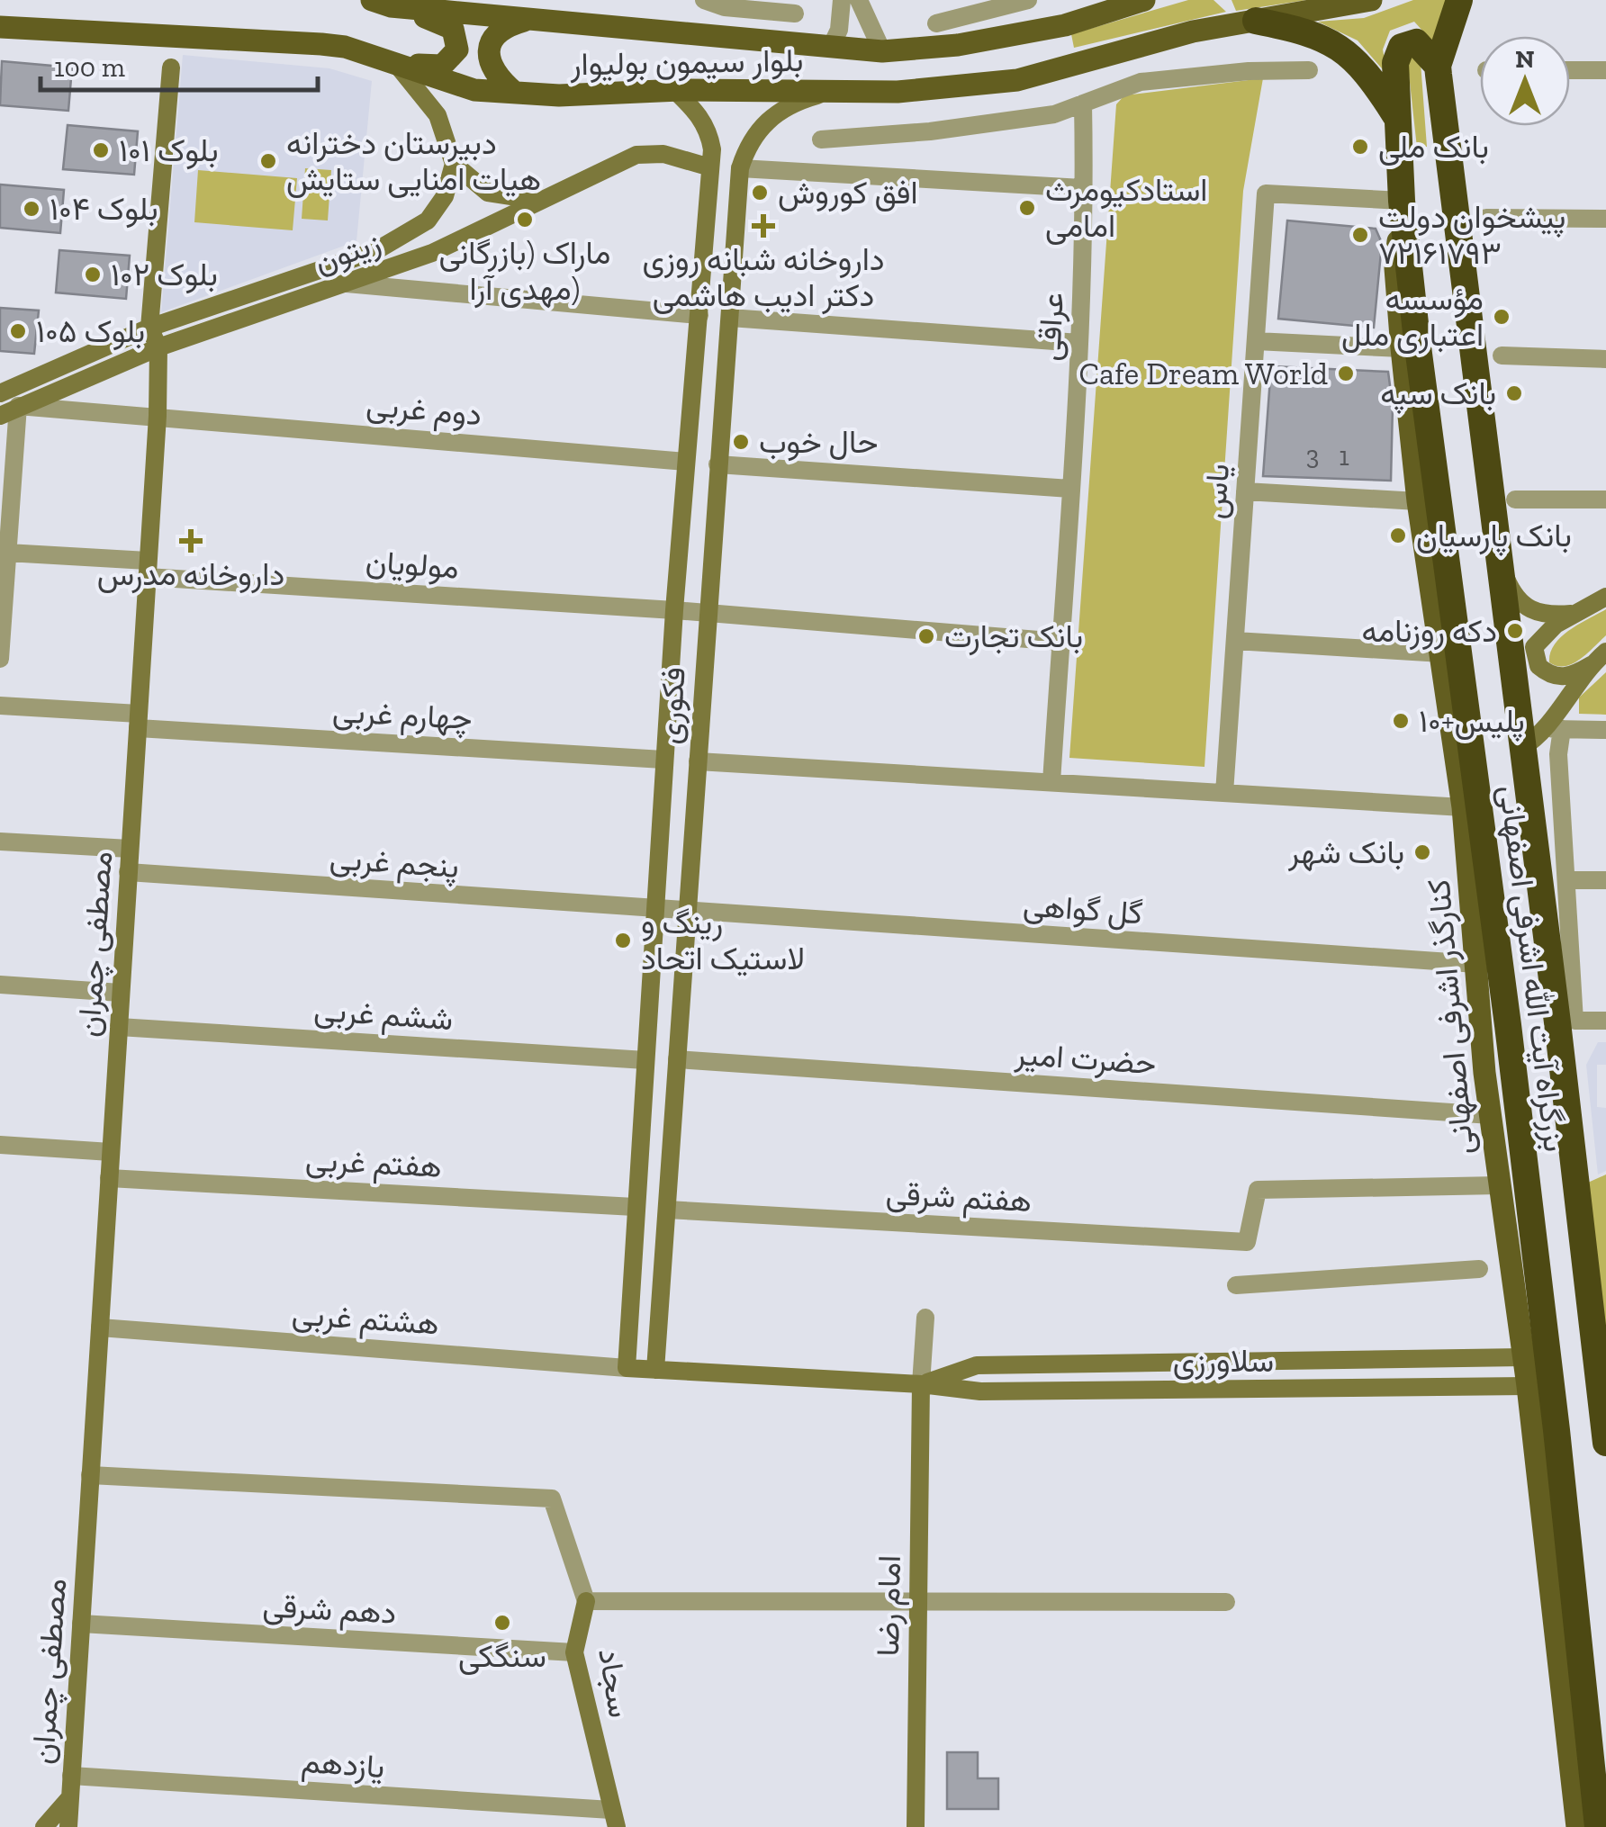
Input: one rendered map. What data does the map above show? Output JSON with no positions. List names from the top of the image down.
{
  "streets": {
    "highway": ["بزرگراه آیت الله اشرفی اصفهانی"],
    "main road": ["بلوار سیمون بولیوار", "کنارگذر اشرفی اصفهانی"],
    "street": [
      "زیتون",
      "عراقی",
      "دوم غربی",
      "یاس",
      "مولویان",
      "فکوری",
      "چهارم غربی",
      "پنجم غربی",
      "گل گواهی",
      "مصطفی چمران",
      "ششم غربی",
      "حضرت امیر",
      "هفتم غربی",
      "هفتم شرقی",
      "هشتم غربی",
      "سلاورزی",
      "امام رضا",
      "دهم شرقی",
      "سجاد",
      "یازدهم"
    ]
  },
  "crossings": [
    ["بلوار سیمون بولیوار", "فکوری"],
    ["زیتون", "دوم غربی"],
    ["زیتون", "فکوری"],
    ["زیتون", "مصطفی چمران"],
    ["عراقی", "مولویان"],
    ["دوم غربی", "فکوری"],
    ["دوم غربی", "مصطفی چمران"],
    ["یاس", "بزرگراه آیت الله اشرفی اصفهانی"],
    ["یاس", "کنارگذر اشرفی اصفهانی"],
    ["مولویان", "فکوری"],
    ["مولویان", "مصطفی چمران"],
    ["فکوری", "چهارم غربی"],
    ["فکوری", "پنجم غربی"],
    ["فکوری", "گل گواهی"],
    ["فکوری", "ششم غربی"],
    ["فکوری", "حضرت امیر"],
    ["فکوری", "هفتم غربی"],
    ["فکوری", "هفتم شرقی"],
    ["فکوری", "هشتم غربی"],
    ["فکوری", "سلاورزی"],
    ["چهارم غربی", "مصطفی چمران"],
    ["پنجم غربی", "گل گواهی"],
    ["پنجم غربی", "مصطفی چمران"],
    ["گل گواهی", "کنارگذر اشرفی اصفهانی"],
    ["مصطفی چمران", "ششم غربی"],
    ["مصطفی چمران", "هفتم غربی"],
    ["مصطفی چمران", "هشتم غربی"],
    ["مصطفی چمران", "دهم شرقی"],
    ["مصطفی چمران", "یازدهم"],
    ["بزرگراه آیت الله اشرفی اصفهانی", "کنارگذر اشرفی اصفهانی"],
    ["کنارگذر اشرفی اصفهانی", "حضرت امیر"],
    ["کنارگذر اشرفی اصفهانی", "هفتم شرقی"],
    ["کنارگذر اشرفی اصفهانی", "سلاورزی"],
    ["هشتم غربی", "سلاورزی"],
    ["سلاورزی", "امام رضا"],
    ["دهم شرقی", "سجاد"],
    ["سجاد", "یازدهم"]
  ],
  "places": {
    "other": [
      "بانک ملی",
      "بلوک ۱۰۱",
      "دبیرستان دخترانه هیات امنایی ستایش",
      "افق کوروش",
      "استادکیومرث امامی",
      "بلوک ۱۰۴",
      "ماراک (بازرگانی مهدی آرا)",
      "پیشخوان دولت ۷۲۱۶۱۷۹۳",
      "بلوک ۱۰۲",
      "مؤسسه اعتباری ملل",
      "بلوک ۱۰۵",
      "Cafe Dream World",
      "بانک سپه",
      "حال خوب",
      "بانک پارسیان",
      "دکه روزنامه",
      "بانک تجارت",
      "پلیس+۱۰",
      "بانک شهر",
      "رینگ و لاستیک اتحاد",
      "سنگکی"
    ],
    "health": ["داروخانه شبانه روزی دکتر ادیب هاشمی", "داروخانه مدرس"]
  },
  "house_numbers": ["3", "1"],
  "scale_bar": "100 m",
  "north": "top"
}
